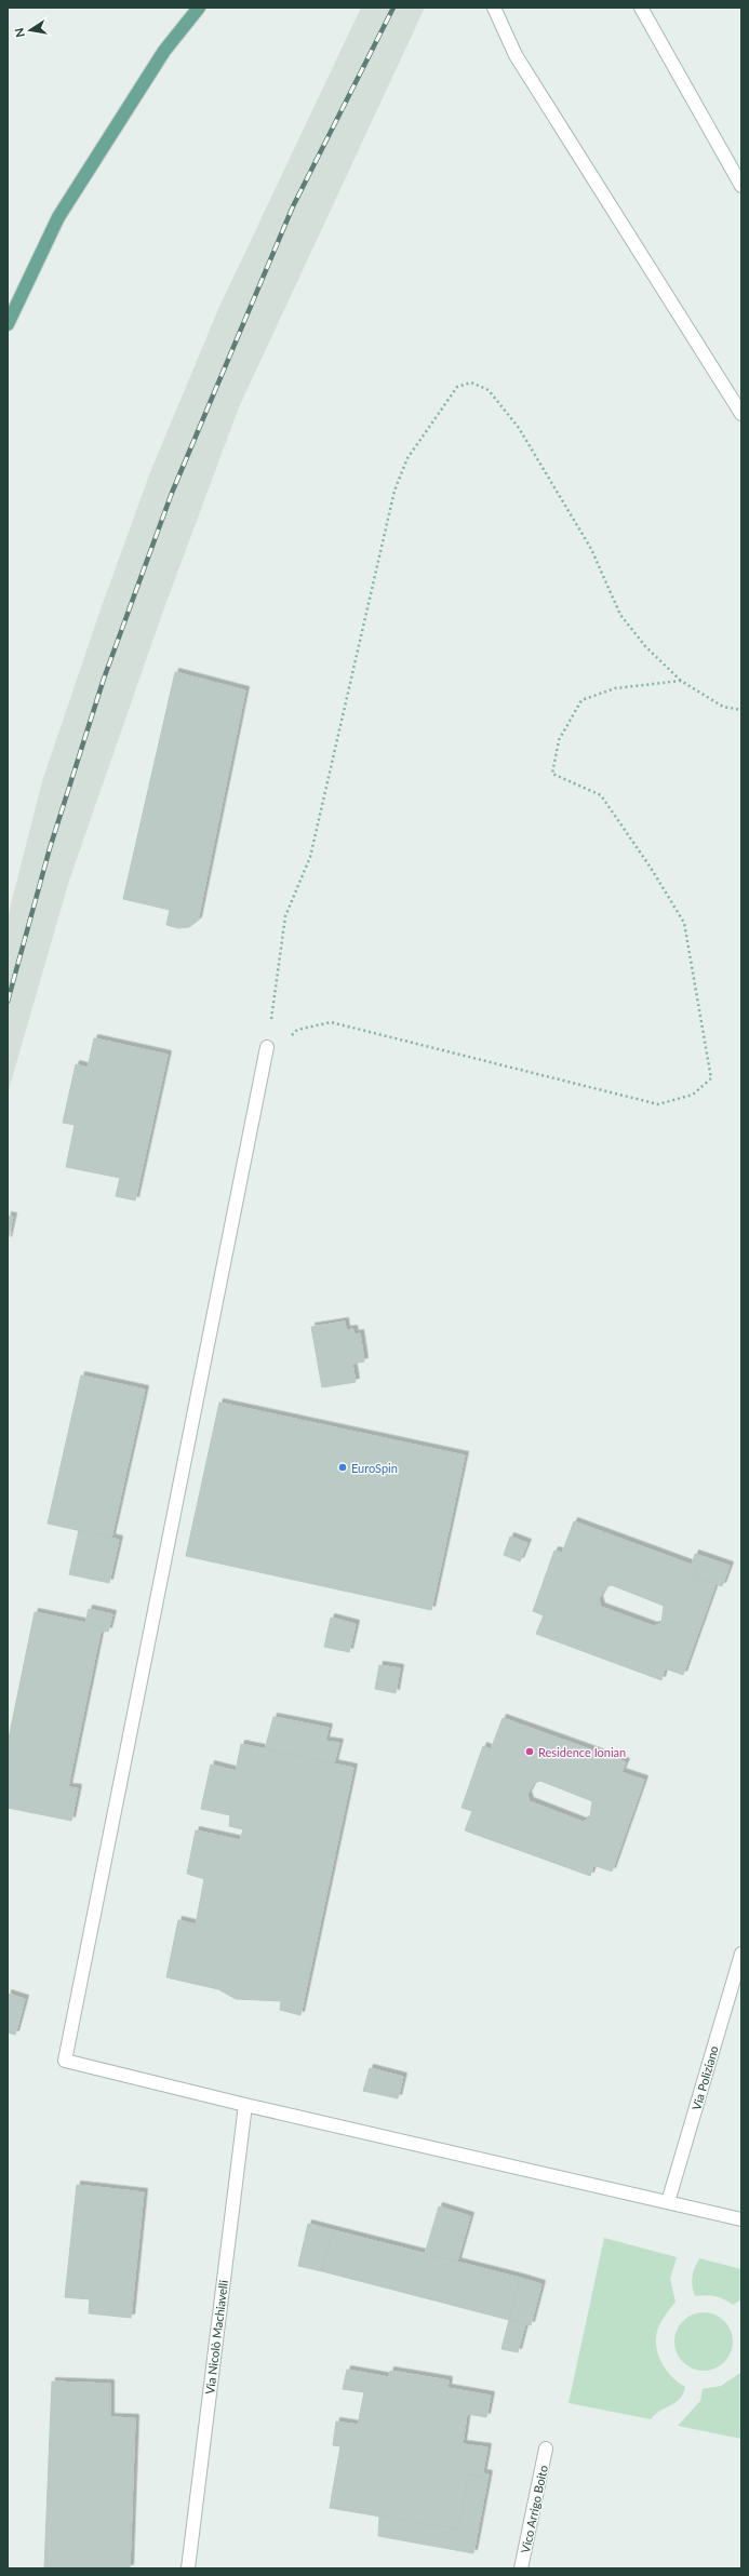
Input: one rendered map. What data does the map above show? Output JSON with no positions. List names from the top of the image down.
{
  "streets": {
    "street": ["Via Poliziano", "Via Nicolò Machiavelli", "Vico Arrigo Boito"]
  },
  "places": ["EuroSpin", "Residence Ionian"],
  "north": "left"
}
